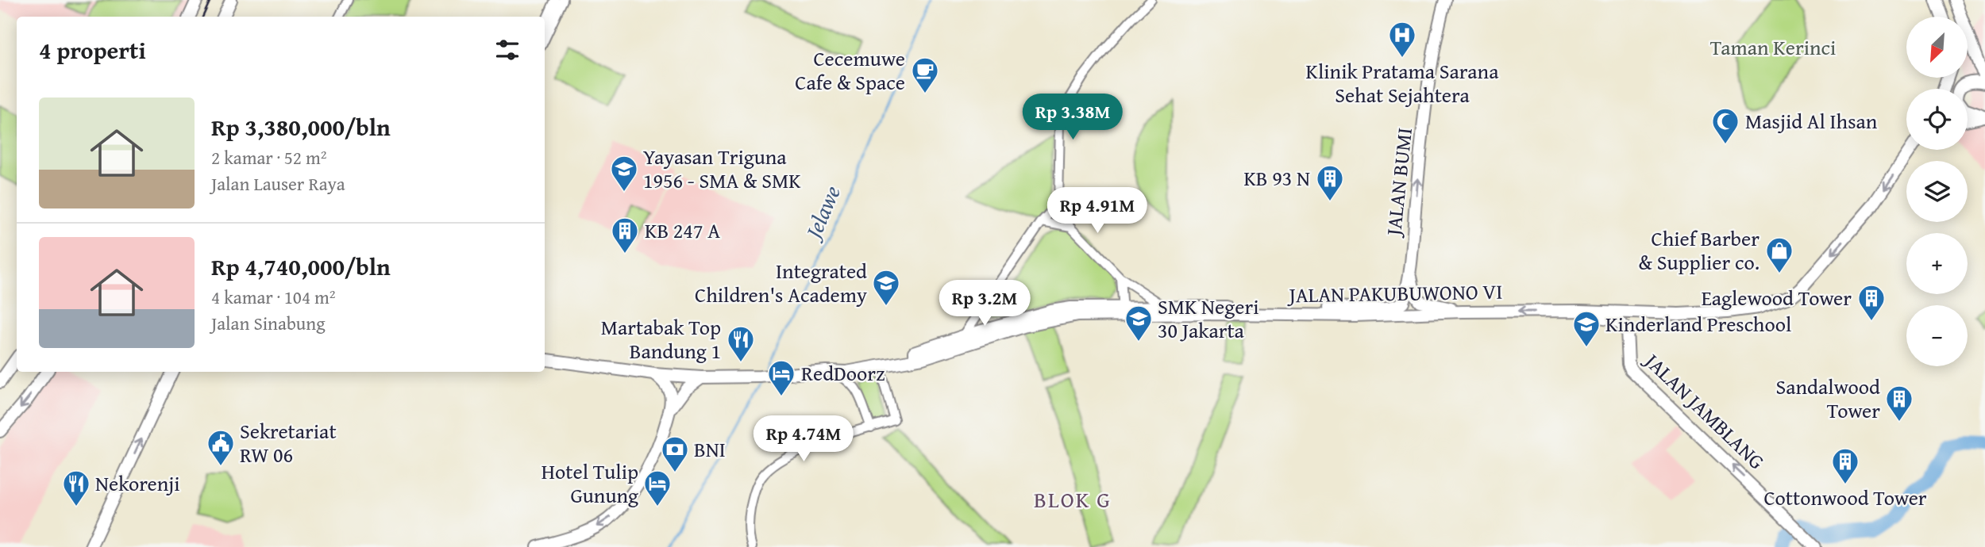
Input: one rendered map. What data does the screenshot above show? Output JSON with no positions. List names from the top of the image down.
{
  "streets": {
    "main road": ["JALAN BUMI", "JALAN PAKUBUWONO VI", "JALAN JAMBLANG"]
  },
  "crossings": [
    ["JALAN BUMI", "JALAN PAKUBUWONO VI"],
    ["JALAN PAKUBUWONO VI", "JALAN JAMBLANG"]
  ],
  "one_way": ["JALAN BUMI", "JALAN JAMBLANG"],
  "districts": ["BLOK G"],
  "water": ["Jelawe"],
  "parks": ["Taman Kerinci"],
  "places": {
    "hospital": ["Klinik Pratama Sarana Sehat Sejahtera"],
    "cafe": ["Cecemuwe Cafe & Space"],
    "mosque": ["Masjid Al Ihsan"],
    "school or university": [
      "Yayasan Triguna 1956 - SMA & SMK",
      "Integrated Children's Academy",
      "SMK Negeri 30 Jakarta",
      "Kinderland Preschool"
    ],
    "building": [
      "KB 93 N",
      "KB 247 A",
      "Eaglewood Tower",
      "Sandalwood Tower",
      "Cottonwood Tower"
    ],
    "shop": ["Chief Barber & Supplier co."],
    "restaurant": ["Martabak Top Bandung 1", "Nekorenji"],
    "hotel": ["RedDoorz", "Hotel Tulip Gunung"],
    "public building": ["Sekretariat RW 06"],
    "bank": ["BNI"]
  },
  "north": "bottom left",
  "page": {
    "map_buttons": ["+", "−"],
    "heading": "4 properti",
    "list": [
      {
        "name": "Rp 3,380,000/bln",
        "note": "2 kamar · 52 m² · Jalan Lauser Raya"
      },
      {
        "name": "Rp 4,740,000/bln",
        "note": "4 kamar · 104 m² · Jalan Sinabung"
      }
    ],
    "price": [
      "Rp 3.38M",
      "Rp 4.91M",
      "Rp 3.2M",
      "Rp 4.74M"
    ]
  }
}
